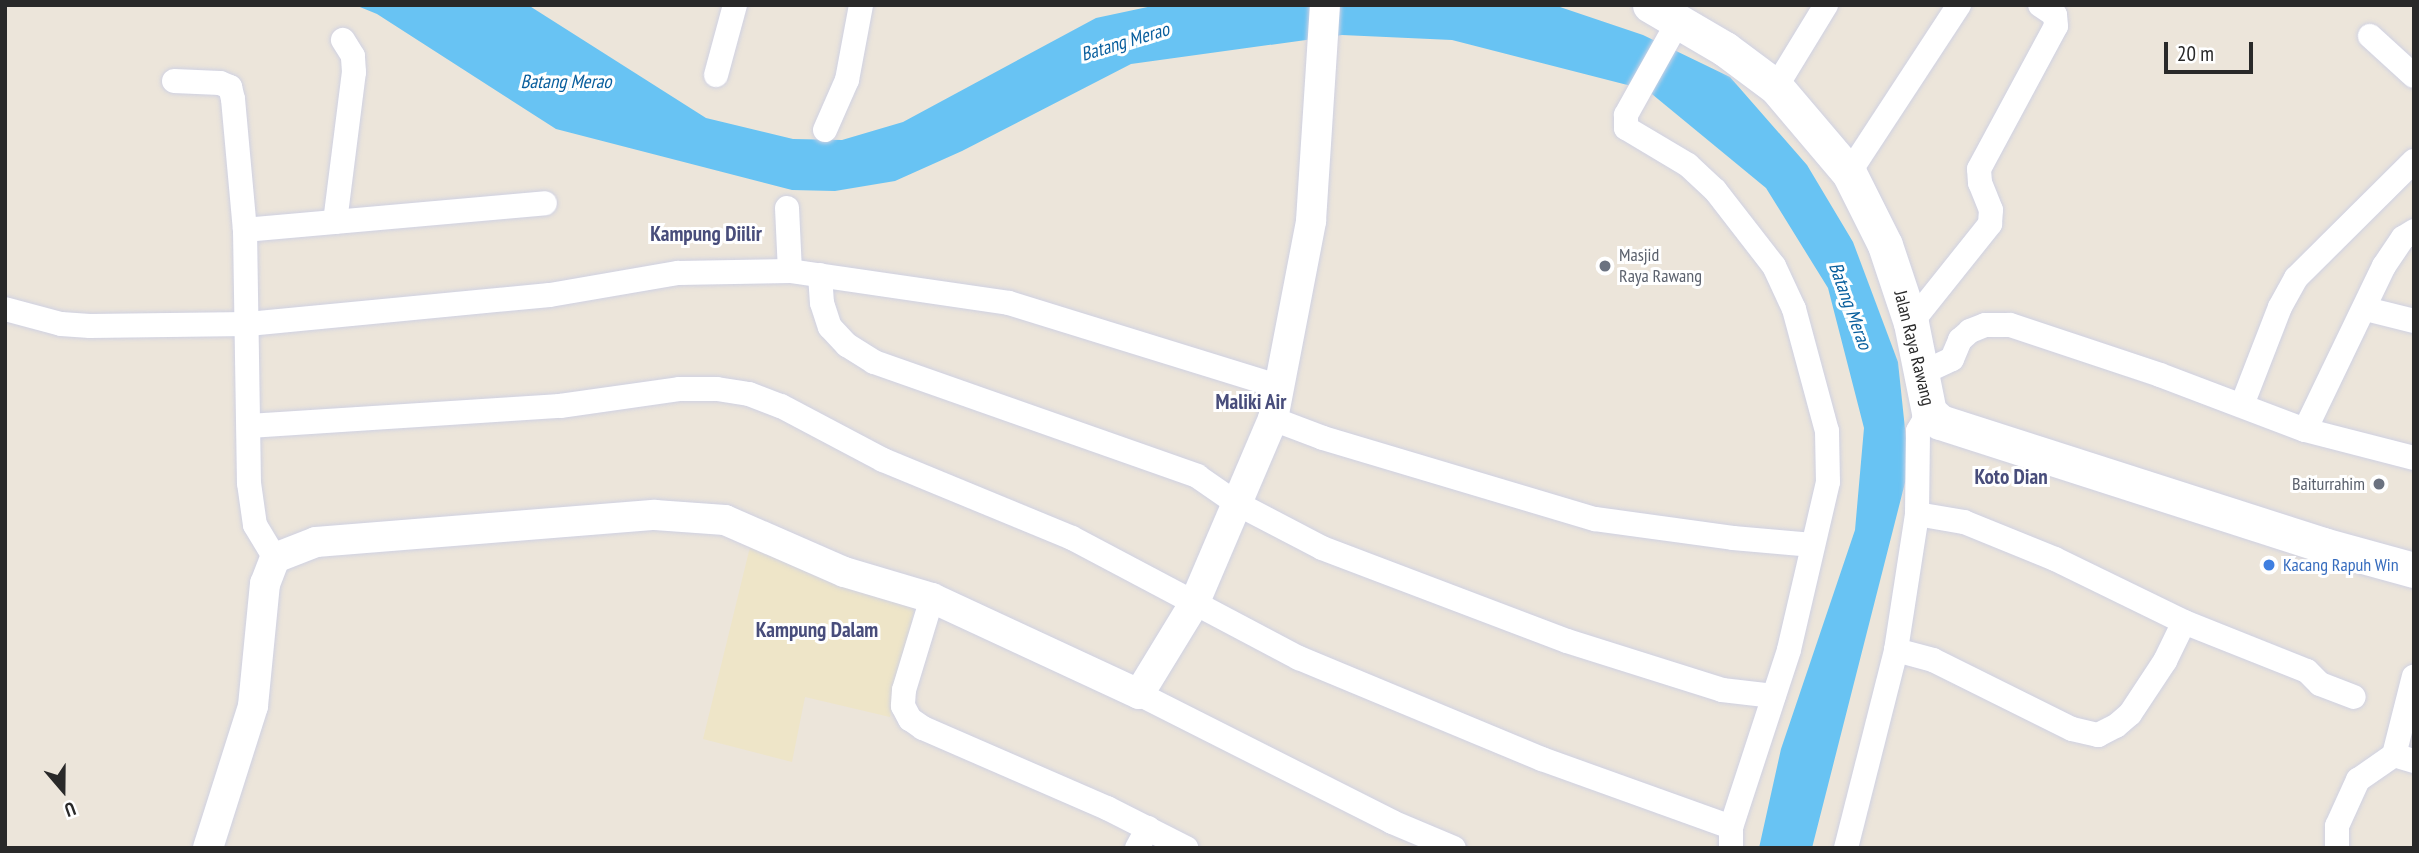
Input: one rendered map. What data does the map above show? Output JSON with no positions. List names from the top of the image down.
{
  "streets": {
    "main road": ["Jalan Raya Rawang"]
  },
  "districts": [
    "Kampung Diilir",
    "Maliki Air",
    "Koto Dian",
    "Kampung Dalam"
  ],
  "water": ["Batang Merao"],
  "places": ["Masjid Raya Rawang", "Baiturrahim", "Kacang Rapuh Win"],
  "scale_bar": "20 m",
  "north": "bottom"
}
